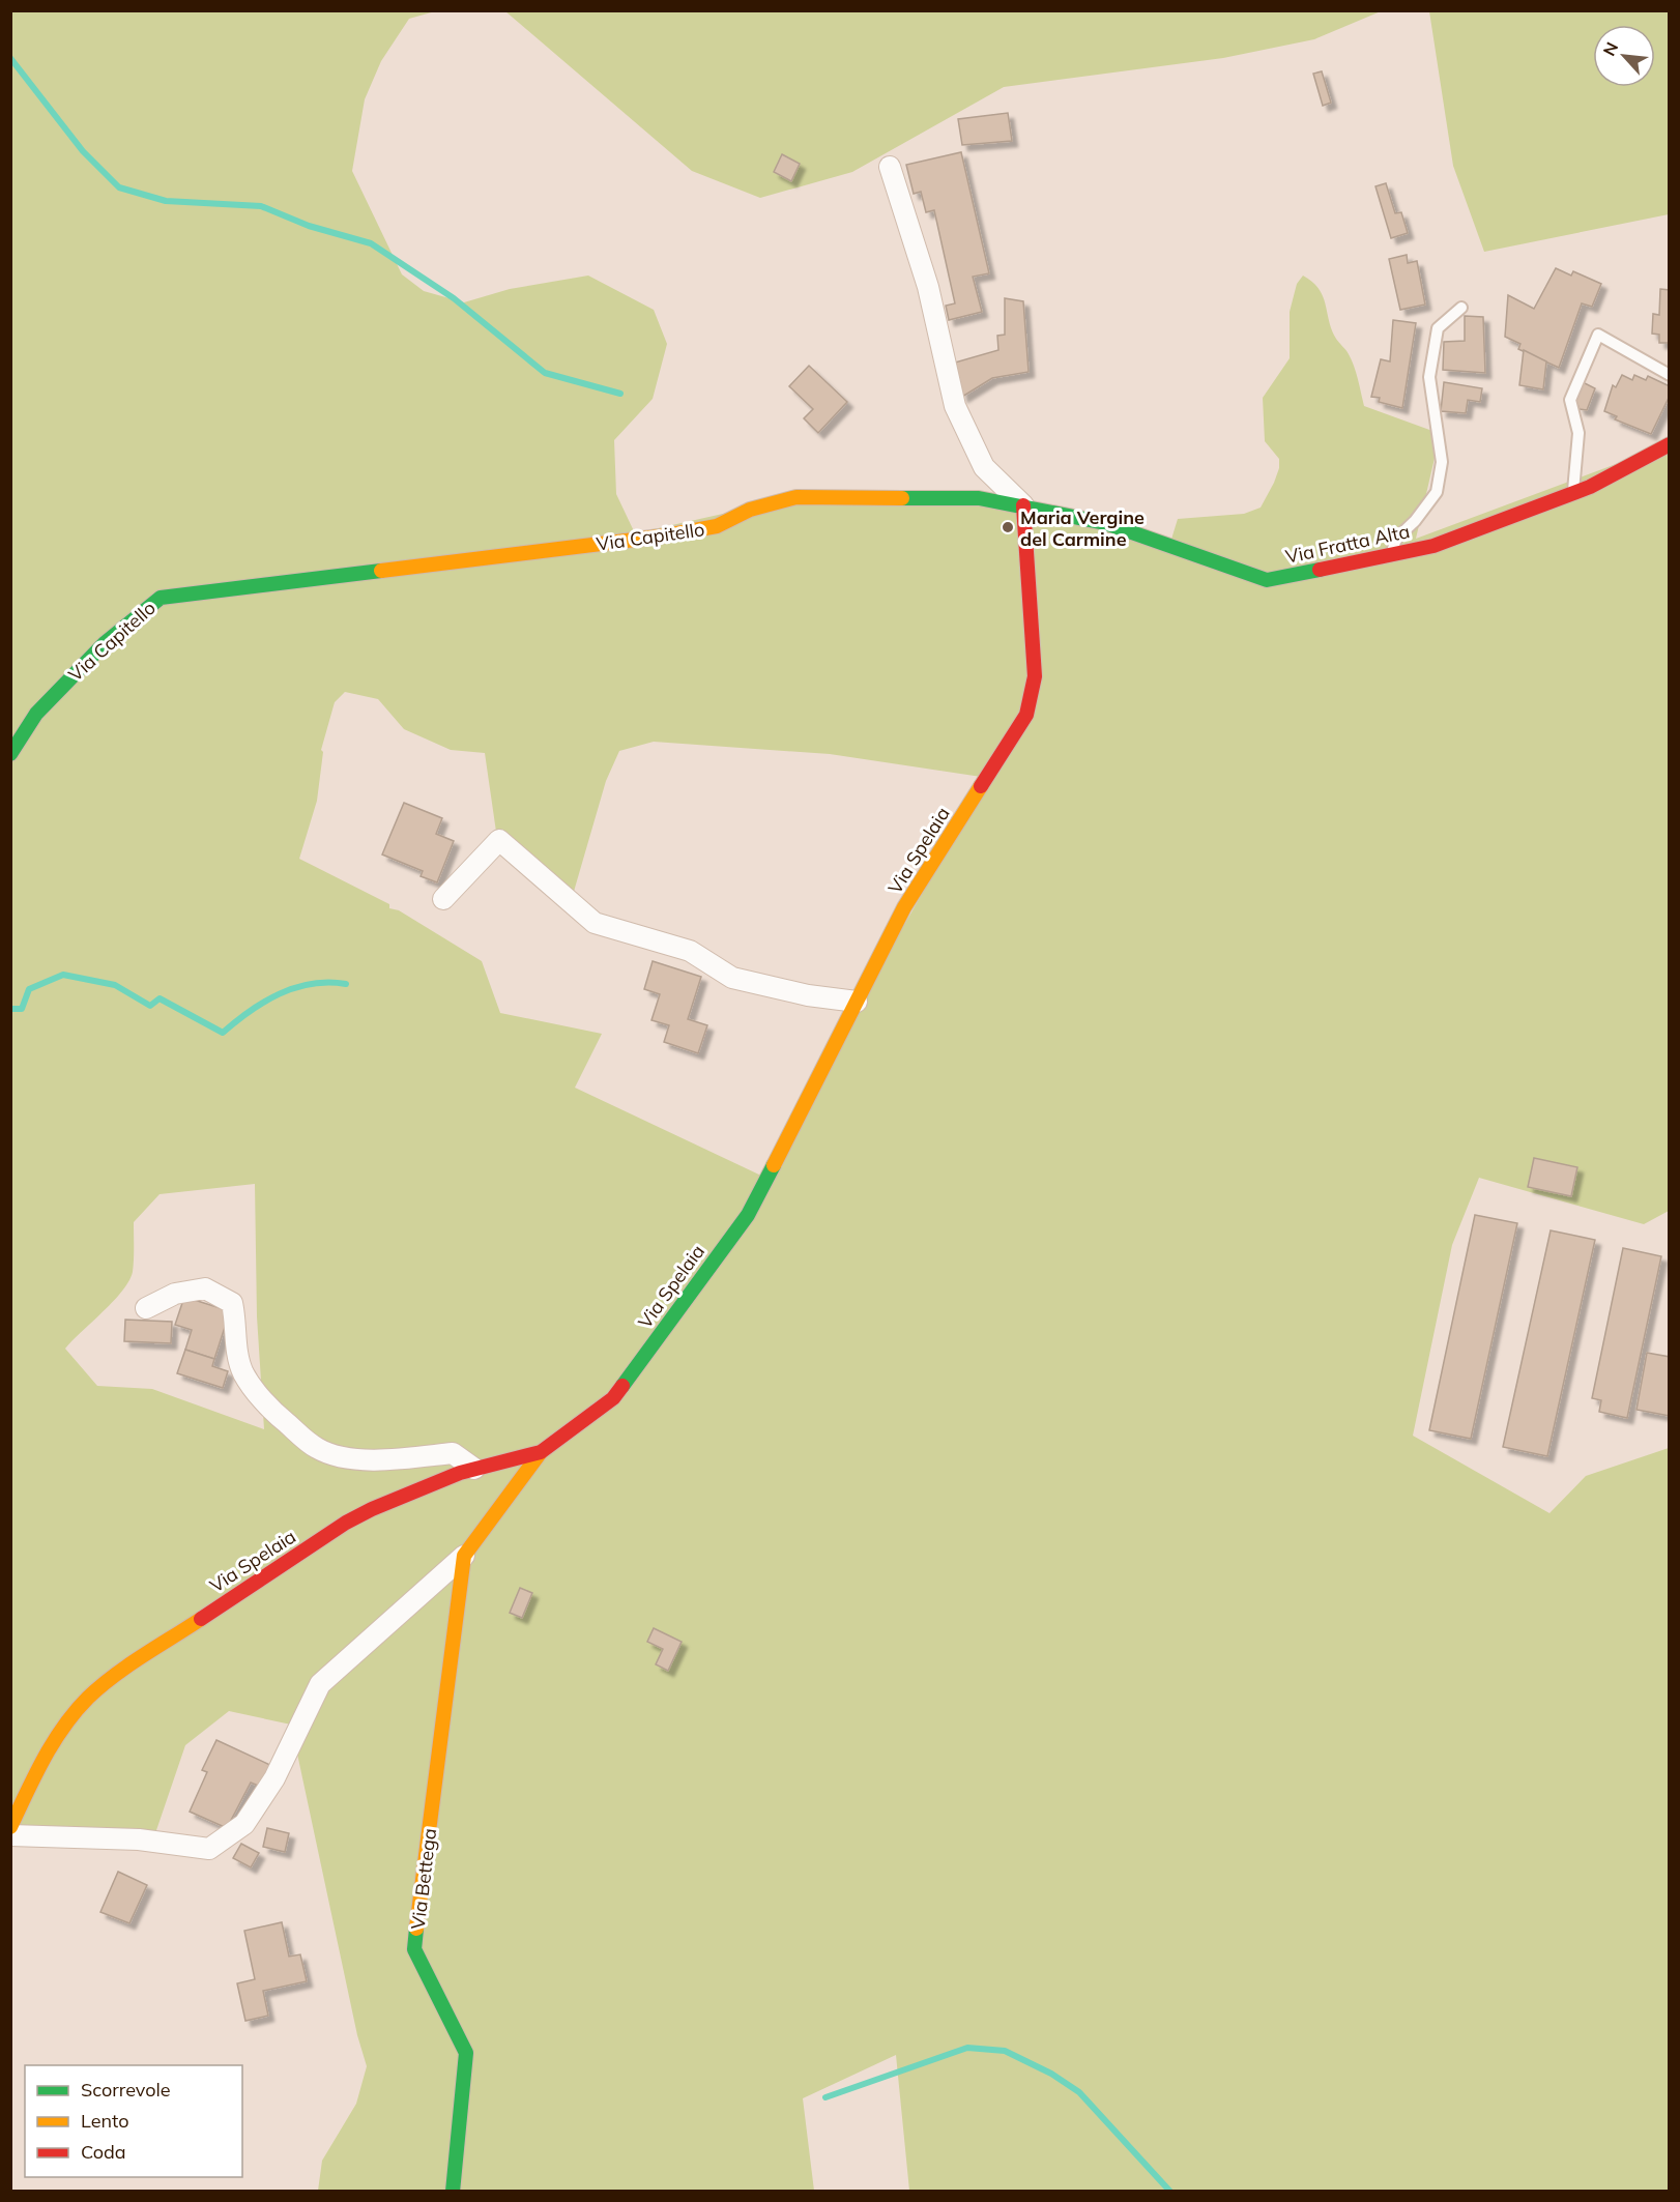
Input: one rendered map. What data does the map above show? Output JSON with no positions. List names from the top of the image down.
{
  "streets": {
    "street": [
      "Via Capitello",
      "Via Fratta Alta",
      "Via Spelaia",
      "Via Bettega"
    ]
  },
  "crossings": [
    ["Via Capitello", "Via Fratta Alta"],
    ["Via Capitello", "Via Spelaia"],
    ["Via Fratta Alta", "Via Spelaia"],
    ["Via Spelaia", "Via Bettega"]
  ],
  "places": ["Maria Vergine del Carmine"],
  "legend": ["Scorrevole", "Lento", "Coda"],
  "north": "top left"
}
